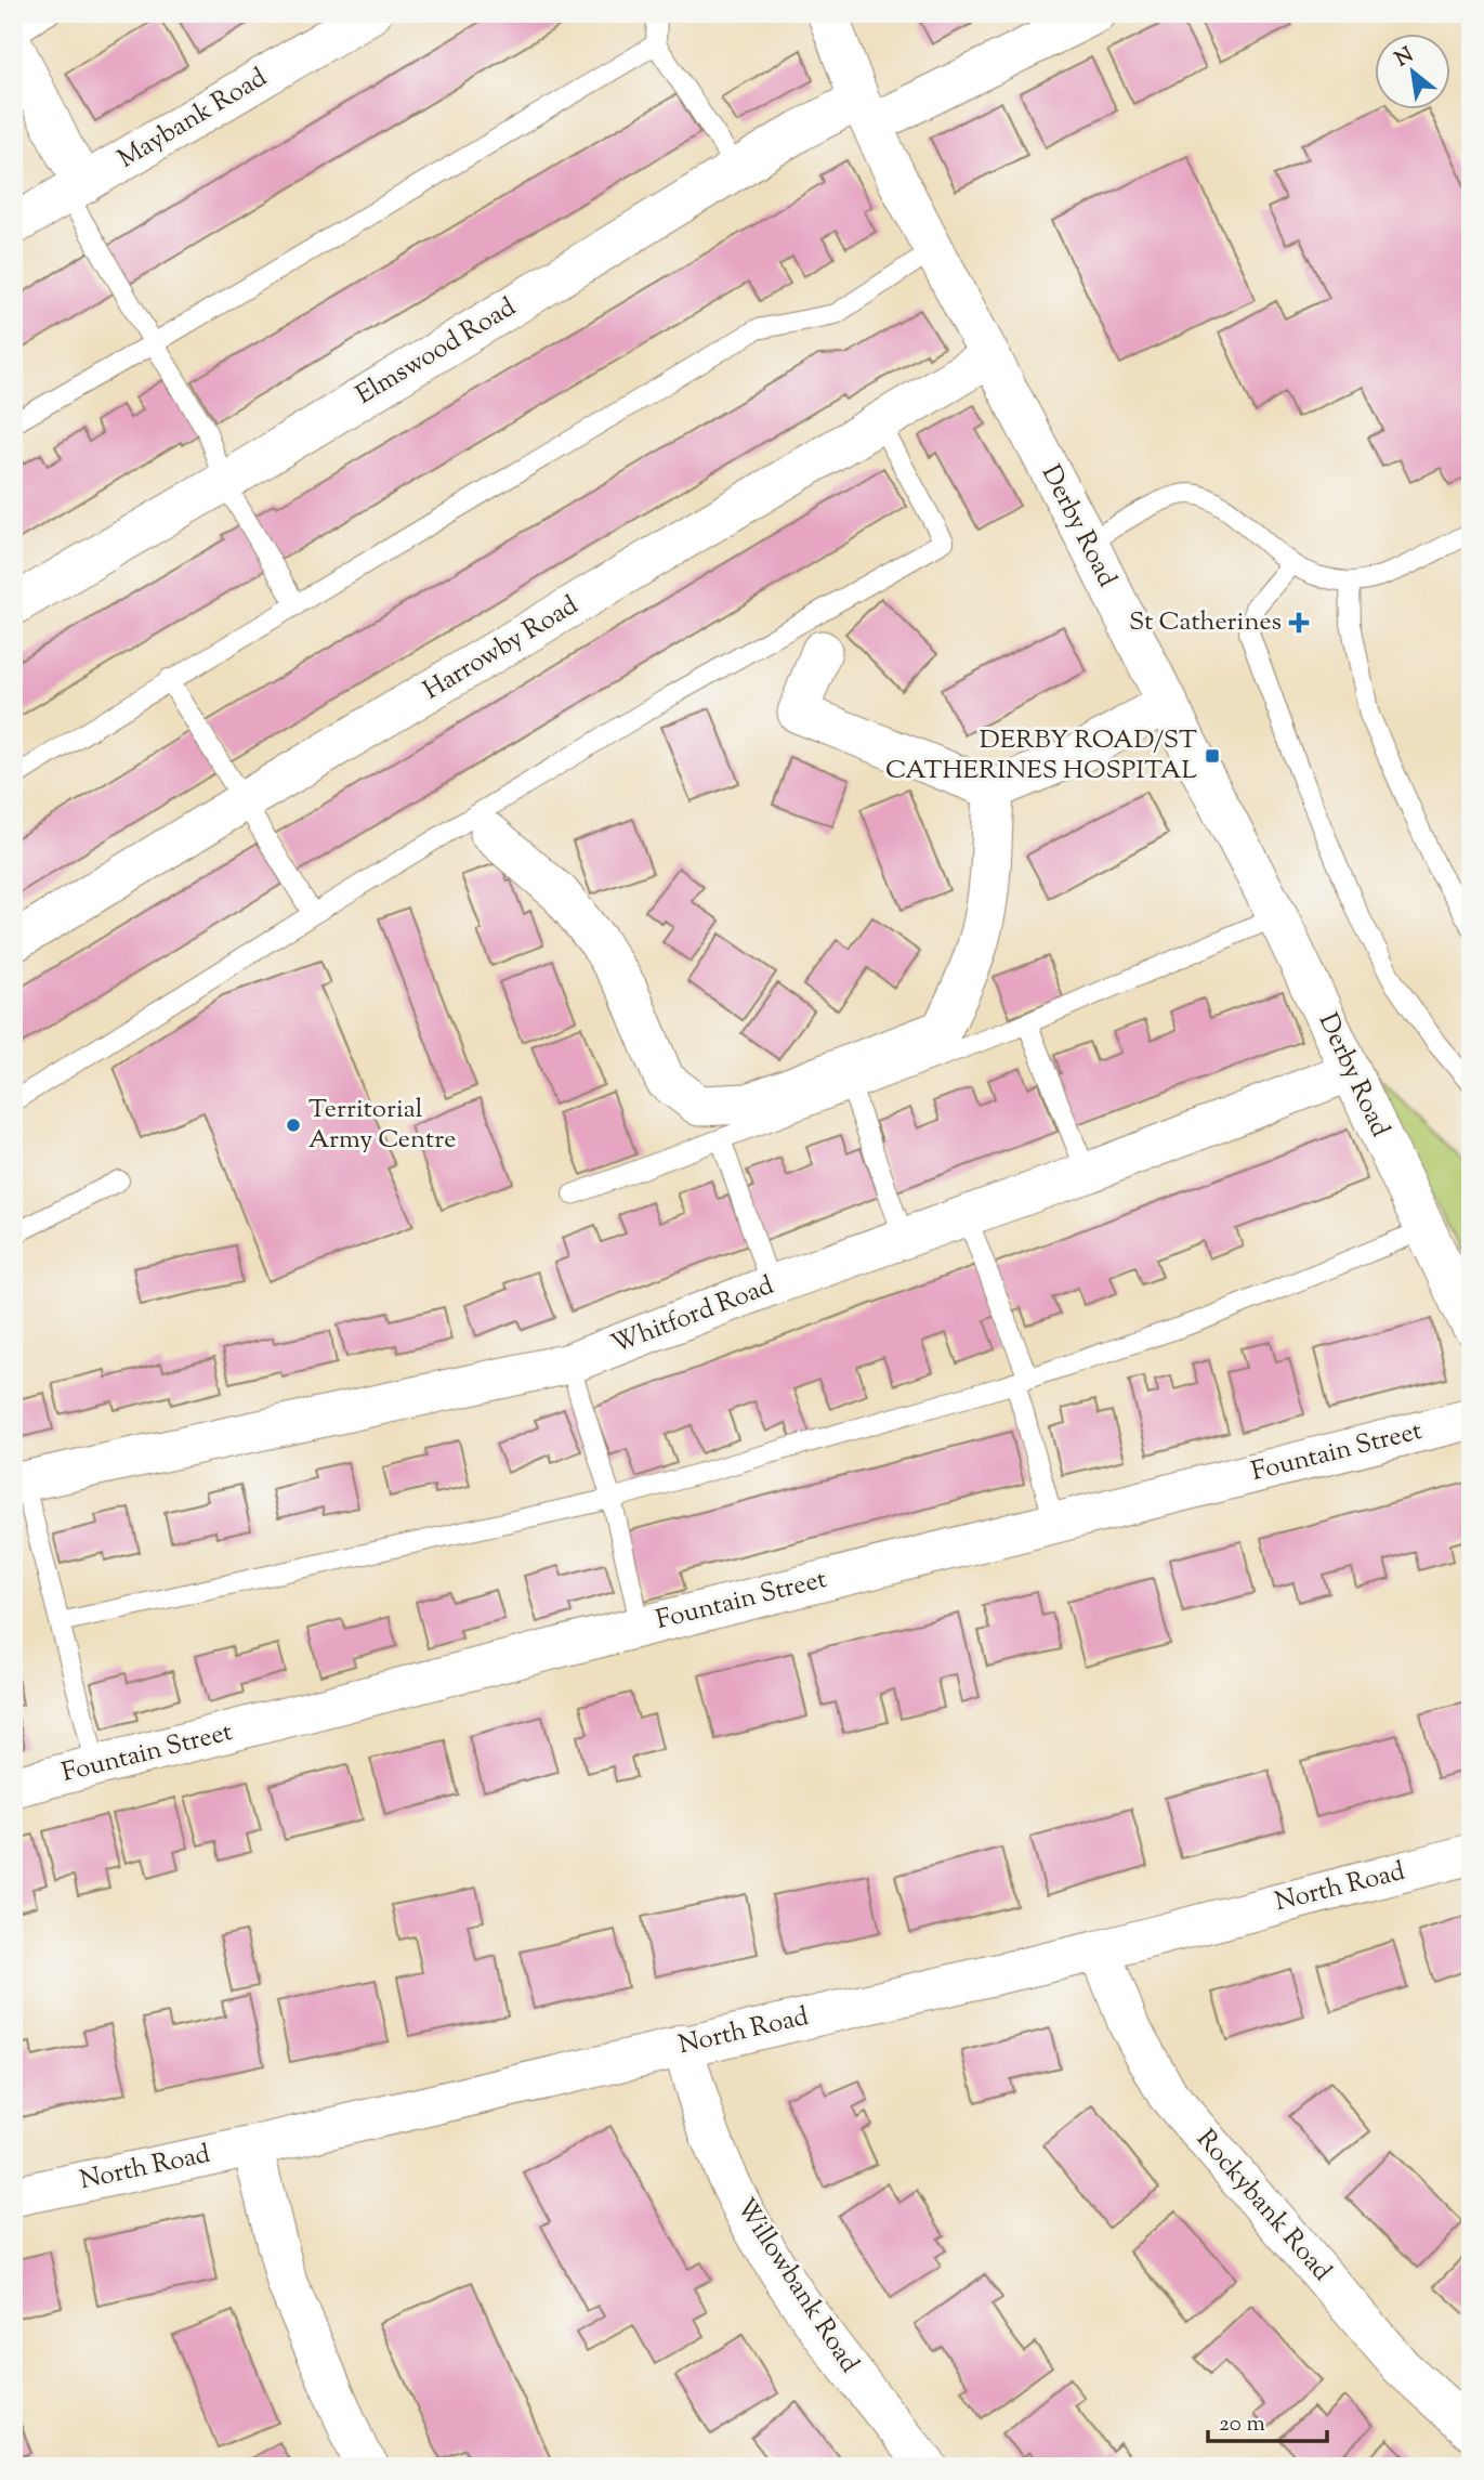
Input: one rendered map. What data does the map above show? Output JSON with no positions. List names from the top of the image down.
{
  "streets": {
    "street": [
      "Maybank Road",
      "Elmswood Road",
      "Derby Road",
      "Harrowby Road",
      "Whitford Road",
      "Fountain Street",
      "North Road",
      "Rockybank Road",
      "Willowbank Road"
    ]
  },
  "crossings": [
    ["Elmswood Road", "Derby Road"],
    ["Derby Road", "Harrowby Road"],
    ["Derby Road", "Whitford Road"],
    ["North Road", "Rockybank Road"],
    ["North Road", "Willowbank Road"]
  ],
  "places": {
    "health": ["St Catherines"],
    "transit": ["DERBY ROAD/ST CATHERINES HOSPITAL"],
    "other": ["Territorial Army Centre"]
  },
  "scale_bar": "20 m",
  "north": "top left"
}
